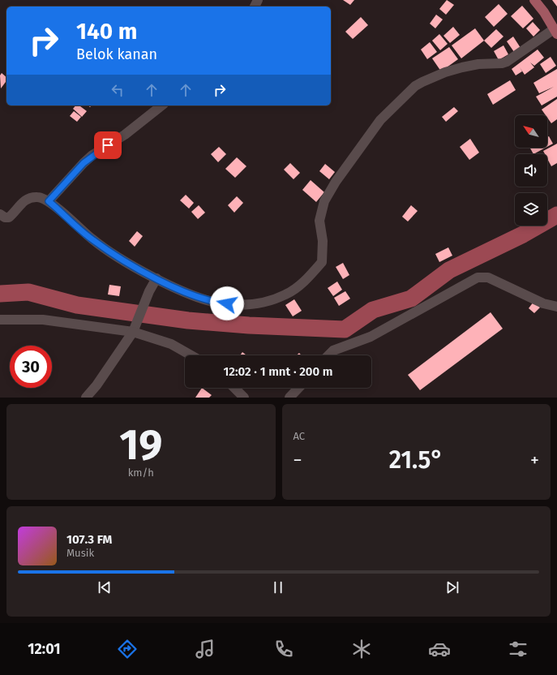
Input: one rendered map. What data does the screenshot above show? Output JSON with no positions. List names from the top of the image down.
{
  "north": "top left",
  "page": {
    "turn": ["140 m", "Belok kanan"],
    "limit": "30",
    "trip": "12:02 · 1 mnt · 200 m",
    "tile": [
      ["19", "km/h"],
      "AC"
    ],
    "heat": ["−", "21.5°", "+"],
    "song": ["107.3 FM", "Musik"],
    "tabs": "12:01"
  }
}
